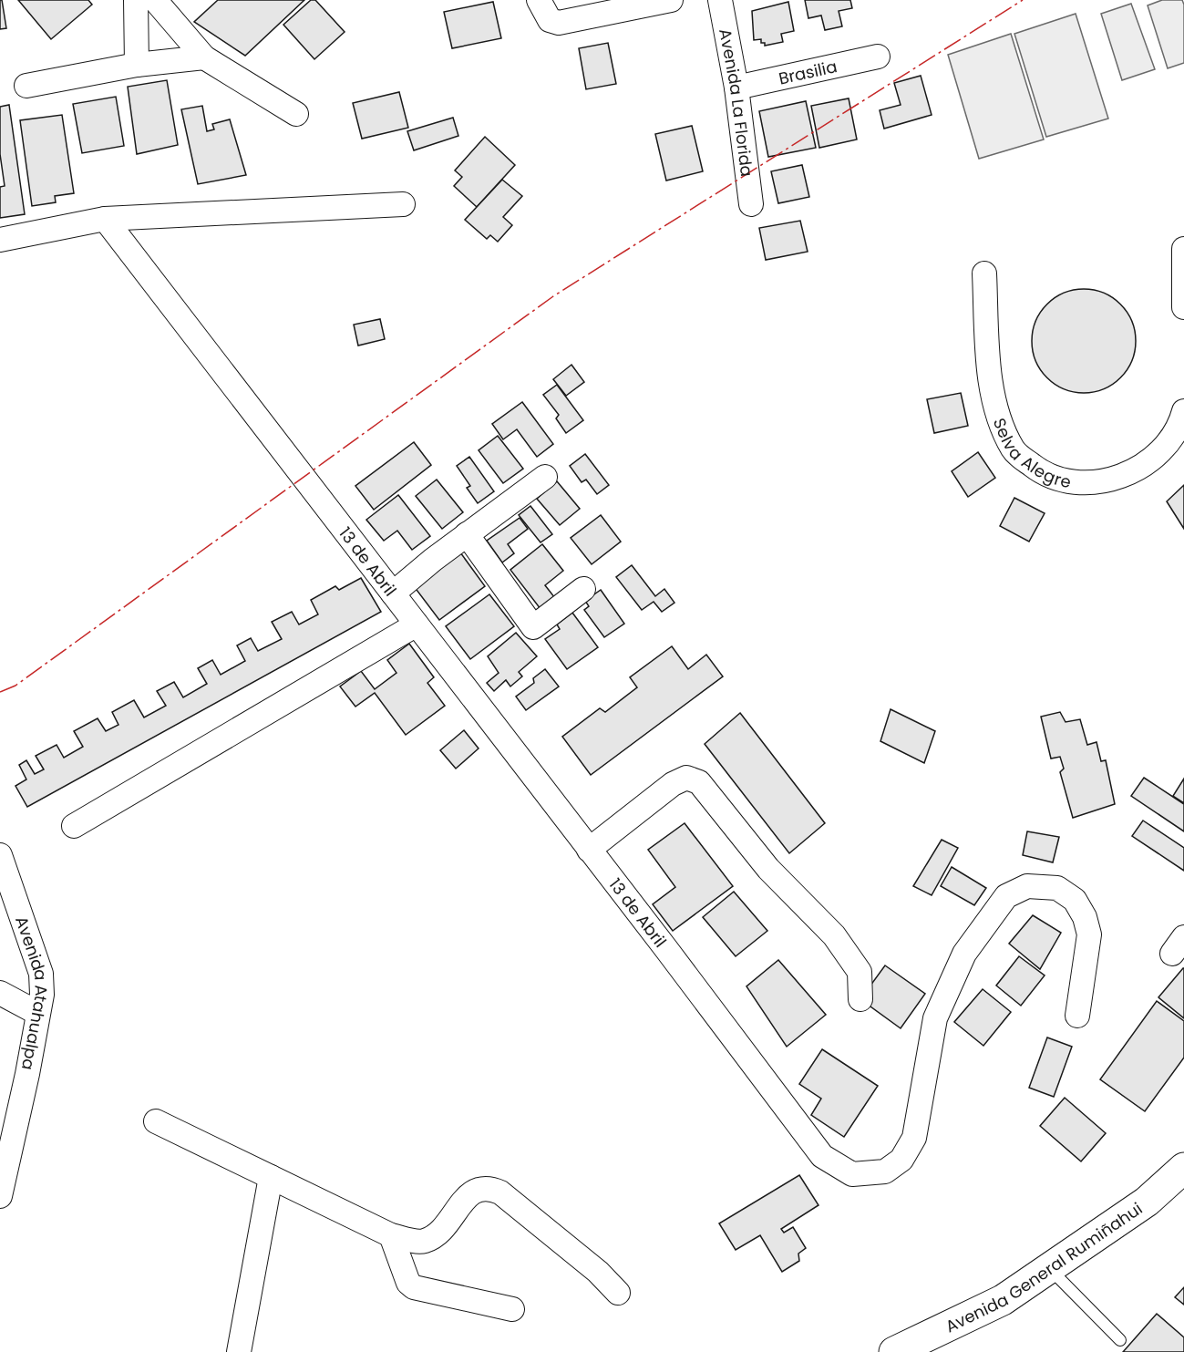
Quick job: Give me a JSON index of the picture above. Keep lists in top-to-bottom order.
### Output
{
  "streets": {
    "highway": ["Avenida General Rumiñahui"],
    "street": [
      "Brasilia",
      "Avenida La Florida",
      "Selva Alegre",
      "13 de Abril",
      "Avenida Atahualpa"
    ]
  },
  "crossings": [
    ["Brasilia", "Avenida La Florida"]
  ]
}
